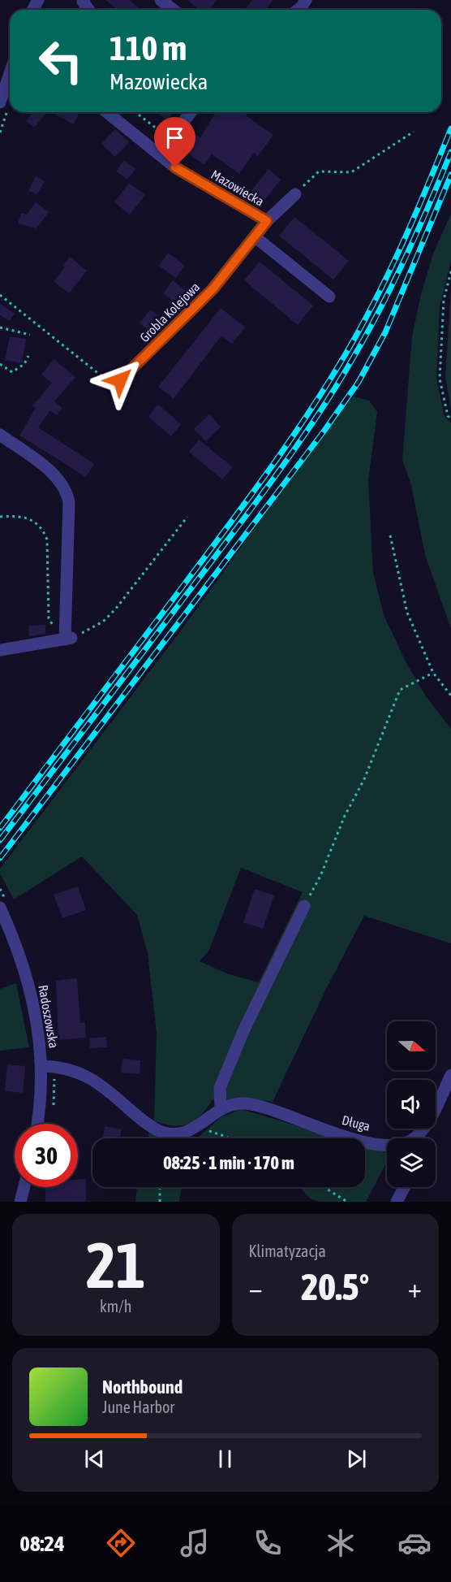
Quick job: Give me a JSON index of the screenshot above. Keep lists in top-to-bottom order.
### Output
{
  "streets": {
    "street": [
      "Mazowiecka",
      "Grobla Kolejowa",
      "Radoszowska",
      "Długa"
    ]
  },
  "crossings": [
    ["Mazowiecka", "Grobla Kolejowa"]
  ],
  "north": "right",
  "page": {
    "turn": ["110 m", "Mazowiecka"],
    "limit": "30",
    "trip": "08:25 · 1 min · 170 m",
    "tile": [
      ["21", "km/h"],
      "Klimatyzacja"
    ],
    "heat": ["−", "20.5°", "+"],
    "song": ["Northbound", "June Harbor"],
    "tabs": "08:24"
  }
}
